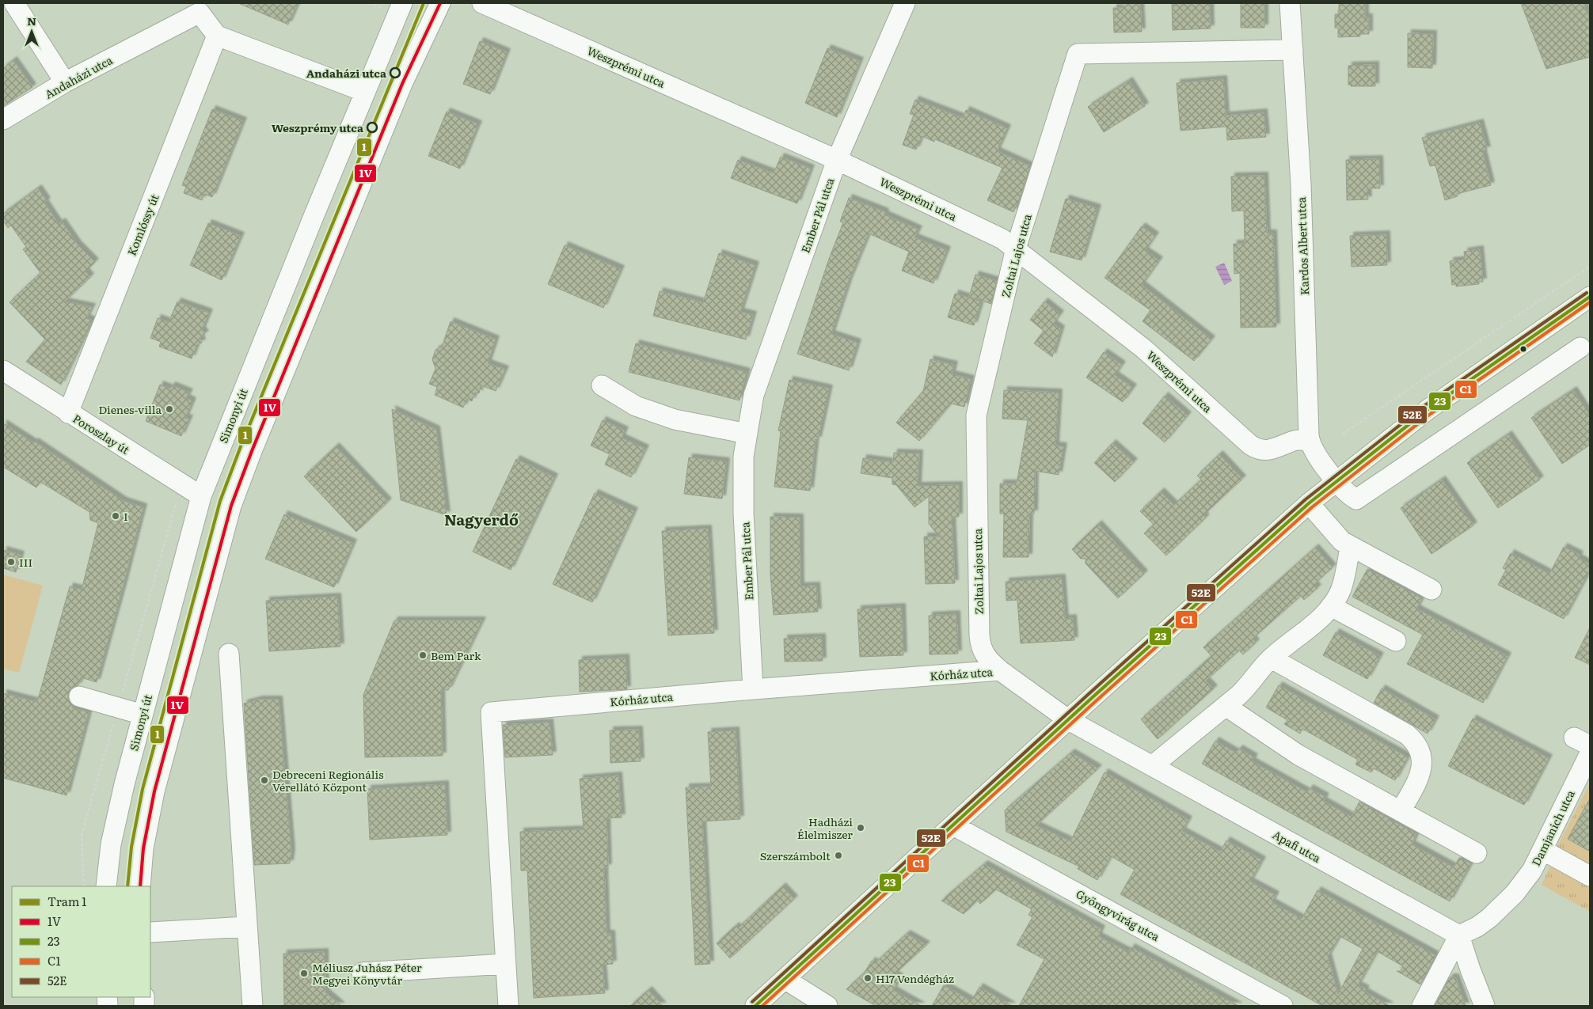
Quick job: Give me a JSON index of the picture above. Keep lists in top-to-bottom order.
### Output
{
  "streets": {
    "street": [
      "Weszprémi utca",
      "Andaházi utca",
      "Ember Pál utca",
      "Komlóssy út",
      "Kardos Albert utca",
      "Zoltai Lajos utca",
      "Simonyi út",
      "Poroszlay út",
      "Kórház utca",
      "Damjanich utca",
      "Apafi utca",
      "Gyöngyvirág utca"
    ]
  },
  "crossings": [
    ["Weszprémi utca", "Ember Pál utca"],
    ["Weszprémi utca", "Kardos Albert utca"],
    ["Weszprémi utca", "Zoltai Lajos utca"],
    ["Andaházi utca", "Komlóssy út"],
    ["Ember Pál utca", "Kórház utca"],
    ["Komlóssy út", "Poroszlay út"],
    ["Kardos Albert utca", "Zoltai Lajos utca"],
    ["Zoltai Lajos utca", "Kórház utca"],
    ["Simonyi út", "Poroszlay út"],
    ["Kórház utca", "Apafi utca"],
    ["Damjanich utca", "Apafi utca"]
  ],
  "districts": ["Nagyerdő"],
  "places": [
    "Andaházi utca",
    "Weszprémy utca",
    "Dienes-villa",
    "I",
    "III",
    "Bem Park",
    "Debreceni Regionális Vérellátó Központ",
    "Hadházi Élelmiszer",
    "Szerszámbolt",
    "Méliusz Juhász Péter Megyei Könyvtár",
    "H17 Vendégház"
  ],
  "lines": [
    "tram line 1",
    "transit line 1V",
    "transit line 52E",
    "transit line 23",
    "transit line C1"
  ],
  "legend": [
    "Tram 1",
    "1V",
    "23",
    "C1",
    "52E"
  ],
  "north": "top"
}
